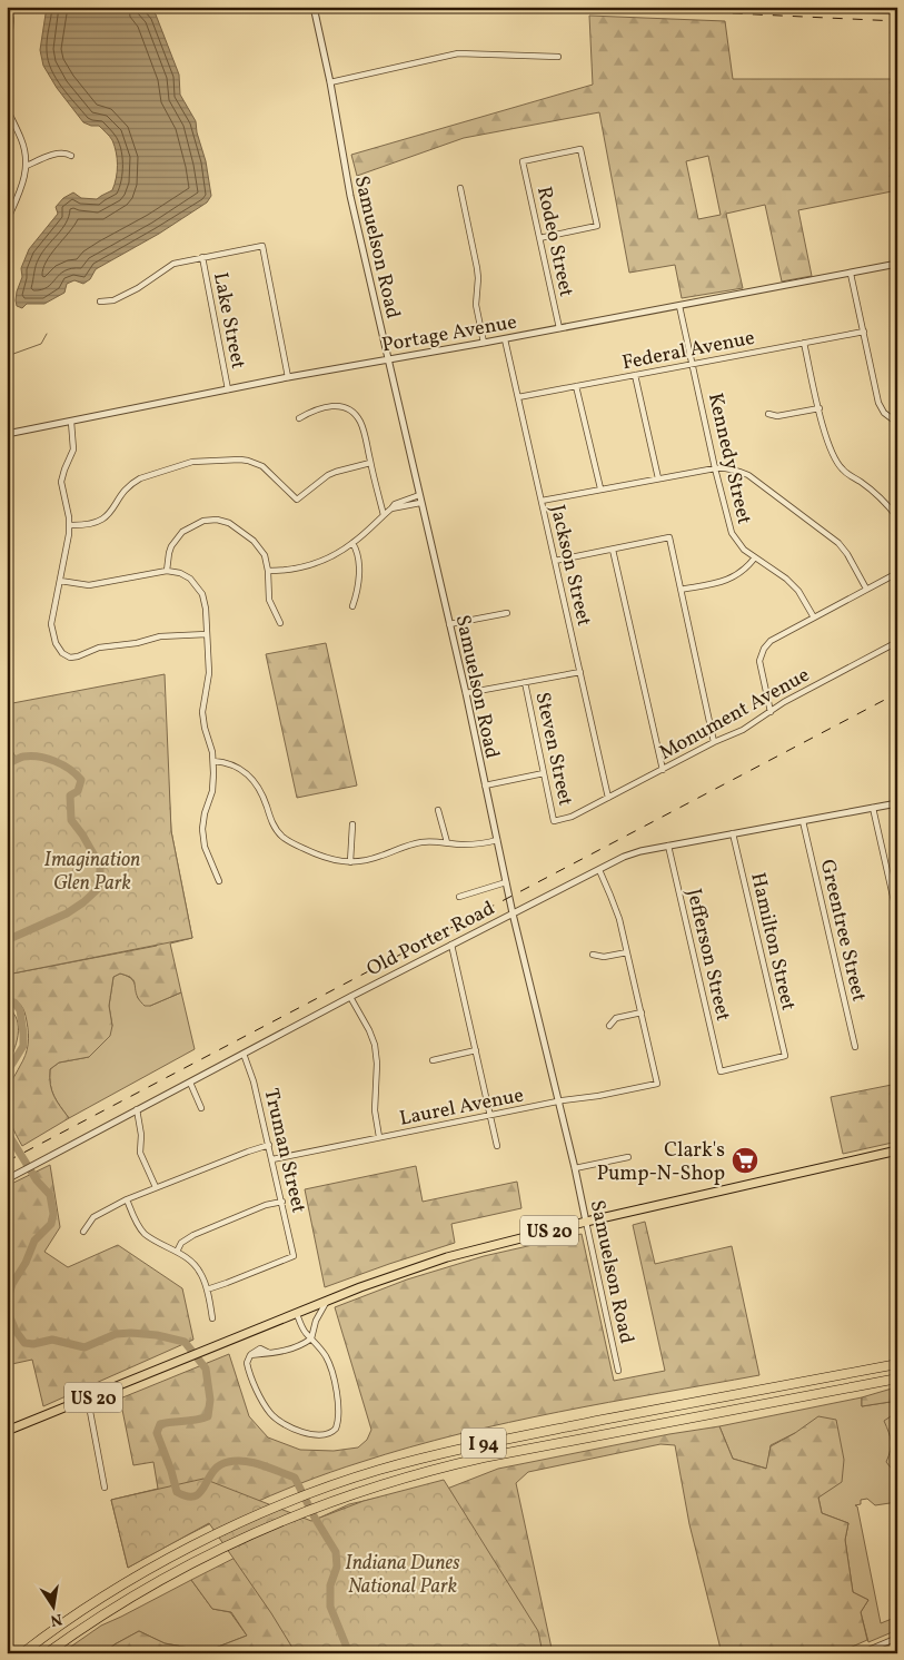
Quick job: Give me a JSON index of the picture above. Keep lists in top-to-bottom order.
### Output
{
  "streets": {
    "highway": ["I 94"],
    "main road": ["US 20"],
    "street": [
      "Rodeo Street",
      "Samuelson Road",
      "Lake Street",
      "Portage Avenue",
      "Federal Avenue",
      "Kennedy Street",
      "Jackson Street",
      "Monument Avenue",
      "Steven Street",
      "Greentree Street",
      "Old Porter Road",
      "Hamilton Street",
      "Jefferson Street",
      "Laurel Avenue",
      "Truman Street"
    ]
  },
  "crossings": [
    ["Rodeo Street", "Portage Avenue"],
    ["Samuelson Road", "Portage Avenue"],
    ["Samuelson Road", "Old Porter Road"],
    ["Samuelson Road", "Laurel Avenue"],
    ["Samuelson Road", "US 20"],
    ["Lake Street", "Portage Avenue"],
    ["Portage Avenue", "Kennedy Street"],
    ["Portage Avenue", "Jackson Street"],
    ["Federal Avenue", "Kennedy Street"],
    ["Federal Avenue", "Jackson Street"],
    ["Jackson Street", "Monument Avenue"],
    ["Monument Avenue", "Steven Street"],
    ["Greentree Street", "Old Porter Road"],
    ["Old Porter Road", "Hamilton Street"],
    ["Old Porter Road", "Jefferson Street"],
    ["Old Porter Road", "Truman Street"],
    ["Hamilton Street", "Jefferson Street"],
    ["Laurel Avenue", "Truman Street"]
  ],
  "parks": ["Imagination Glen Park", "Indiana Dunes National Park"],
  "places": {
    "supermarket": ["Clark's Pump-N-Shop"]
  },
  "north": "bottom"
}
